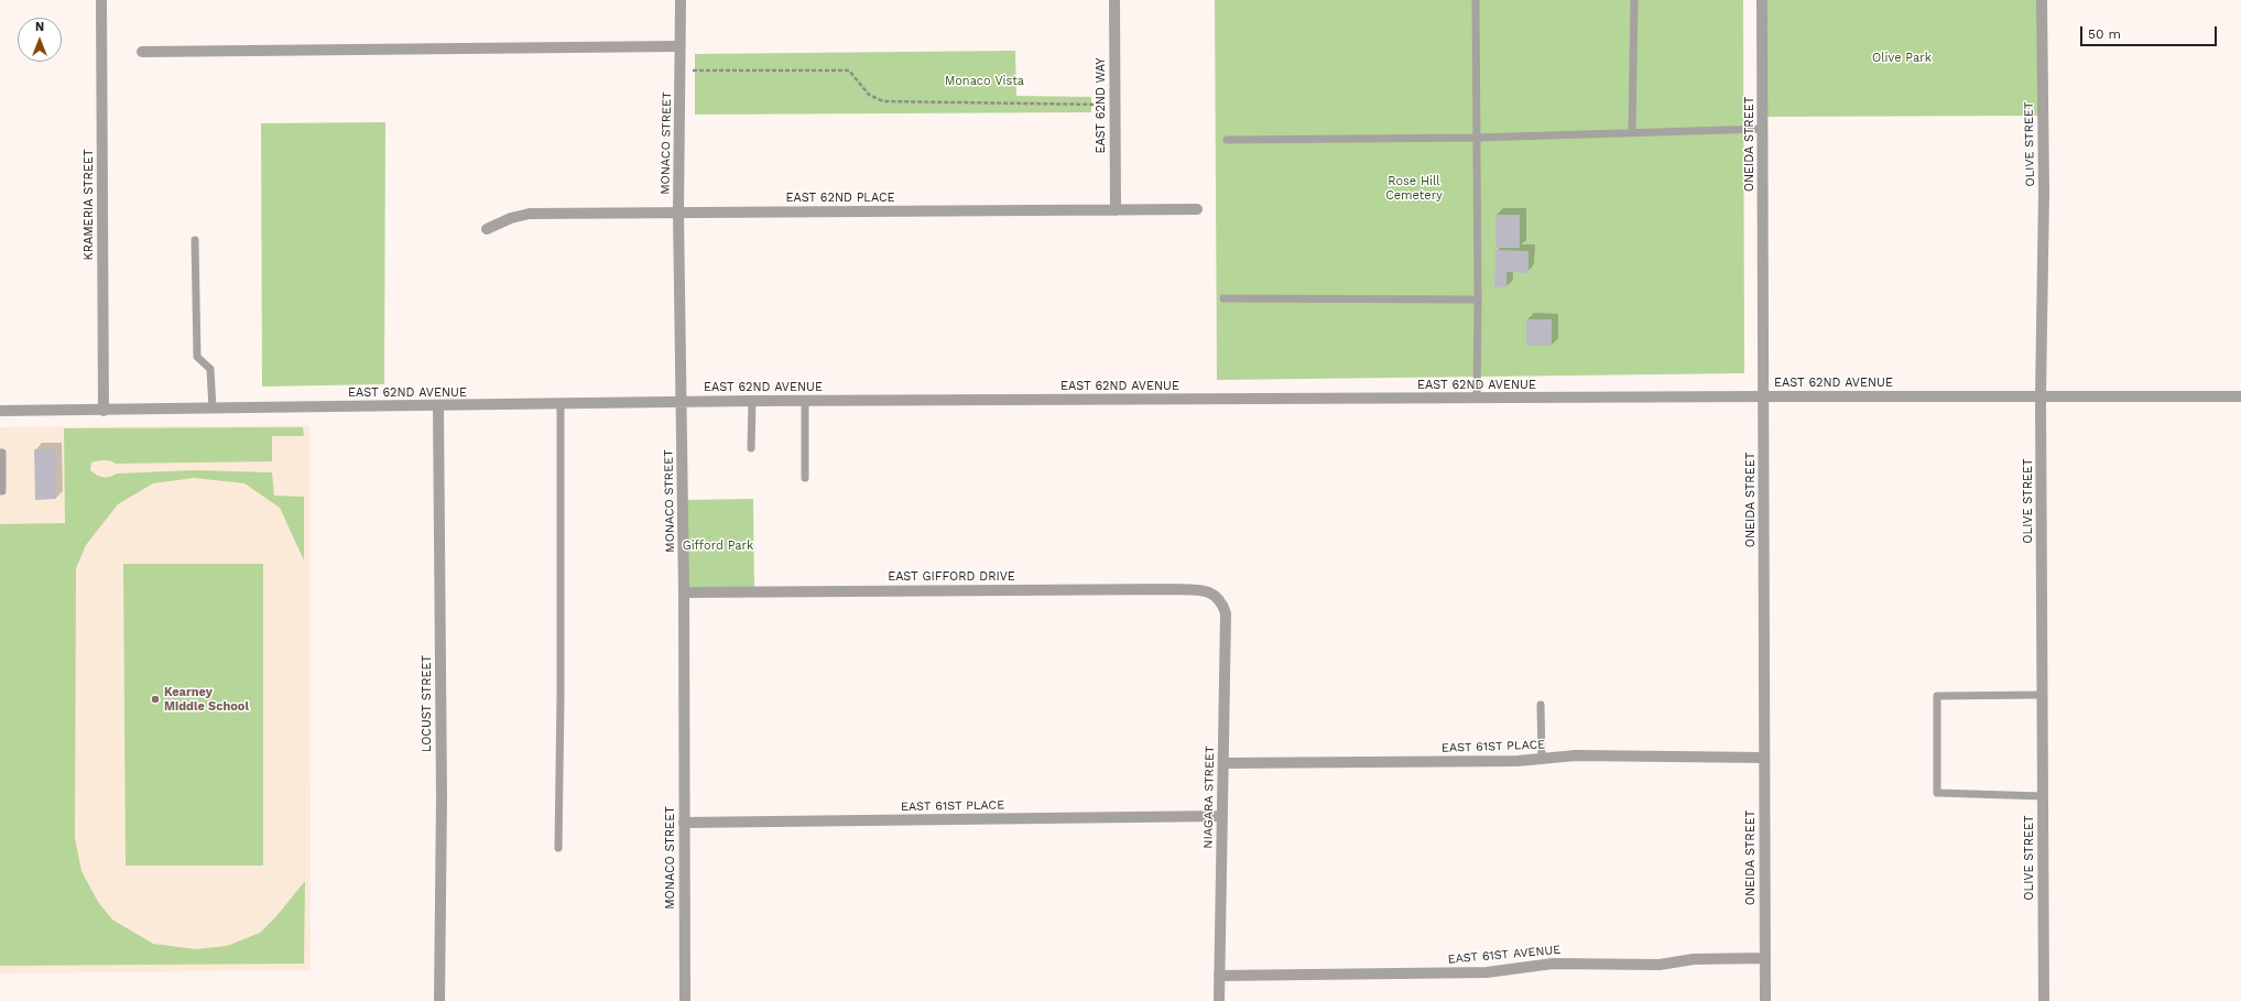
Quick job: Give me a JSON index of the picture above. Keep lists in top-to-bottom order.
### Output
{
  "streets": {
    "street": [
      "EAST 62ND WAY",
      "MONACO STREET",
      "ONEIDA STREET",
      "OLIVE STREET",
      "EAST 62ND PLACE",
      "KRAMERIA STREET",
      "EAST 62ND AVENUE",
      "EAST GIFFORD DRIVE",
      "LOCUST STREET",
      "EAST 61ST PLACE",
      "NIAGARA STREET",
      "EAST 61ST AVENUE"
    ]
  },
  "crossings": [
    ["EAST 62ND WAY", "EAST 62ND PLACE"],
    ["MONACO STREET", "EAST 62ND PLACE"],
    ["MONACO STREET", "EAST 62ND AVENUE"],
    ["MONACO STREET", "EAST GIFFORD DRIVE"],
    ["MONACO STREET", "EAST 61ST PLACE"],
    ["ONEIDA STREET", "EAST 62ND AVENUE"],
    ["ONEIDA STREET", "EAST 61ST PLACE"],
    ["ONEIDA STREET", "EAST 61ST AVENUE"],
    ["OLIVE STREET", "EAST 62ND AVENUE"],
    ["KRAMERIA STREET", "EAST 62ND AVENUE"],
    ["EAST 62ND AVENUE", "LOCUST STREET"],
    ["EAST GIFFORD DRIVE", "NIAGARA STREET"],
    ["EAST 61ST PLACE", "NIAGARA STREET"],
    ["NIAGARA STREET", "EAST 61ST AVENUE"]
  ],
  "parks": [
    "Olive Park",
    "Monaco Vista",
    "Rose Hill Cemetery",
    "Gifford Park"
  ],
  "places": ["Kearney Middle School"],
  "scale_bar": "50 m",
  "north": "top"
}
